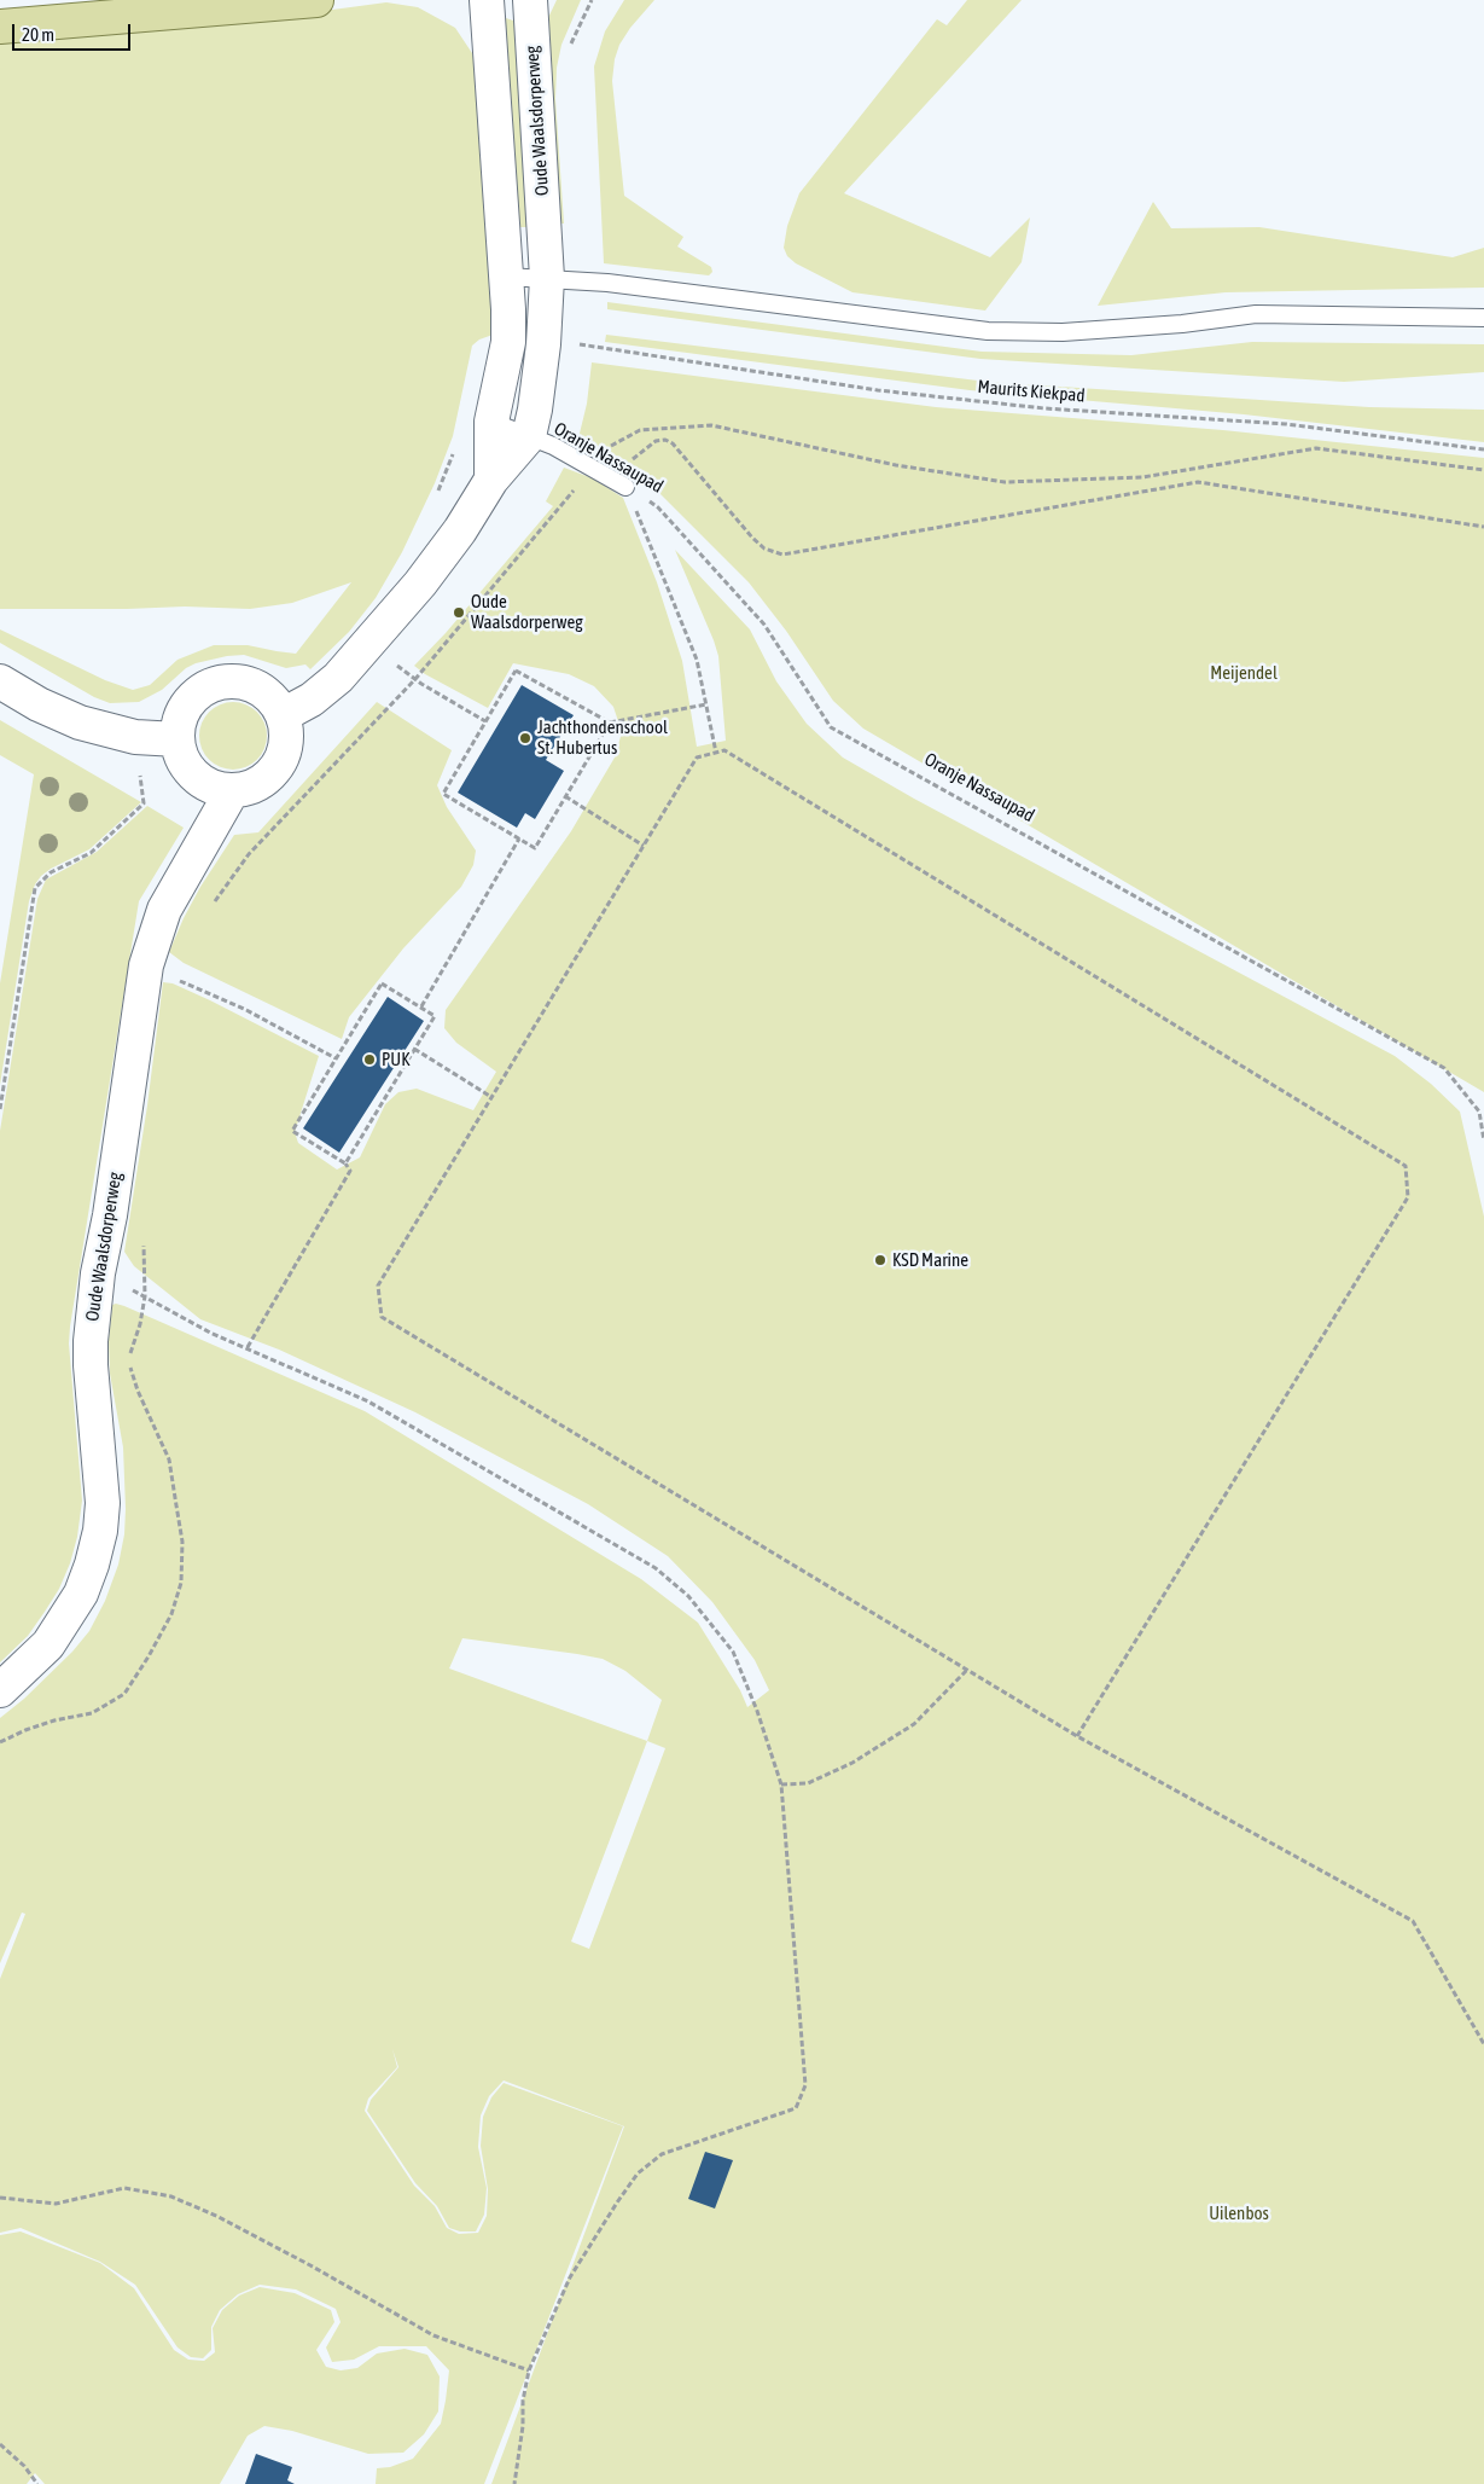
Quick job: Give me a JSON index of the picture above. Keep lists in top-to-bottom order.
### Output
{
  "streets": {
    "street": ["Oude Waalsdorperweg"],
    "lane": ["Oranje Nassaupad"],
    "path": ["Maurits Kiekpad"]
  },
  "crossings": [
    ["Oude Waalsdorperweg", "Oranje Nassaupad"]
  ],
  "parks": ["Meijendel", "Uilenbos"],
  "places": [
    "Oude Waalsdorperweg",
    "Jachthondenschool St. Hubertus",
    "PUK",
    "KSD Marine"
  ],
  "scale_bar": "20 m"
}
